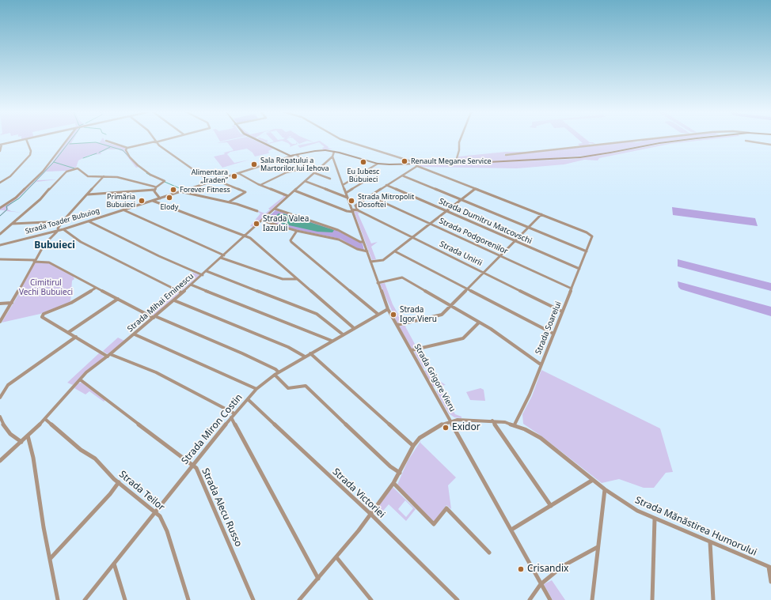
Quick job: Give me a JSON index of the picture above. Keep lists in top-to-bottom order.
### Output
{
  "streets": {
    "street": [
      "Strada Toader Bubuiog",
      "Strada Dumitru Matcovschi",
      "Strada Podgorenilor",
      "Strada Unirii",
      "Strada Mihai Eminescu",
      "Strada Soarelui",
      "Strada Grigore Vieru",
      "Strada Miron Costin",
      "Strada Teilor",
      "Strada Victoriei",
      "Strada Alecu Russo",
      "Strada Mănăstirea Humorului"
    ]
  },
  "crossings": [
    ["Strada Dumitru Matcovschi", "Strada Soarelui"],
    ["Strada Podgorenilor", "Strada Soarelui"],
    ["Strada Unirii", "Strada Mihai Eminescu"],
    ["Strada Unirii", "Strada Soarelui"],
    ["Strada Unirii", "Strada Grigore Vieru"],
    ["Strada Mihai Eminescu", "Strada Grigore Vieru"],
    ["Strada Mihai Eminescu", "Strada Teilor"],
    ["Strada Mihai Eminescu", "Strada Alecu Russo"],
    ["Strada Soarelui", "Strada Mănăstirea Humorului"],
    ["Strada Grigore Vieru", "Strada Miron Costin"],
    ["Strada Grigore Vieru", "Strada Mănăstirea Humorului"],
    ["Strada Miron Costin", "Strada Teilor"],
    ["Strada Miron Costin", "Strada Victoriei"],
    ["Strada Miron Costin", "Strada Alecu Russo"]
  ],
  "districts": ["Bubuieci"],
  "parks": ["Cimitirul Vechi Bubuieci"],
  "places": [
    "Renault Megane Service",
    "Eu Iubesc Bubuieci",
    "Sala Regatului a Martorilor lui Iehova",
    "Alimentara „Iraden”",
    "Forever Fitness",
    "Elody",
    "Primăria Bubuieci",
    "Strada Mitropolit Dosoftei",
    "Strada Valea Iazului",
    "Strada Igor Vieru",
    "Exidor",
    "Crisandix"
  ]
}
